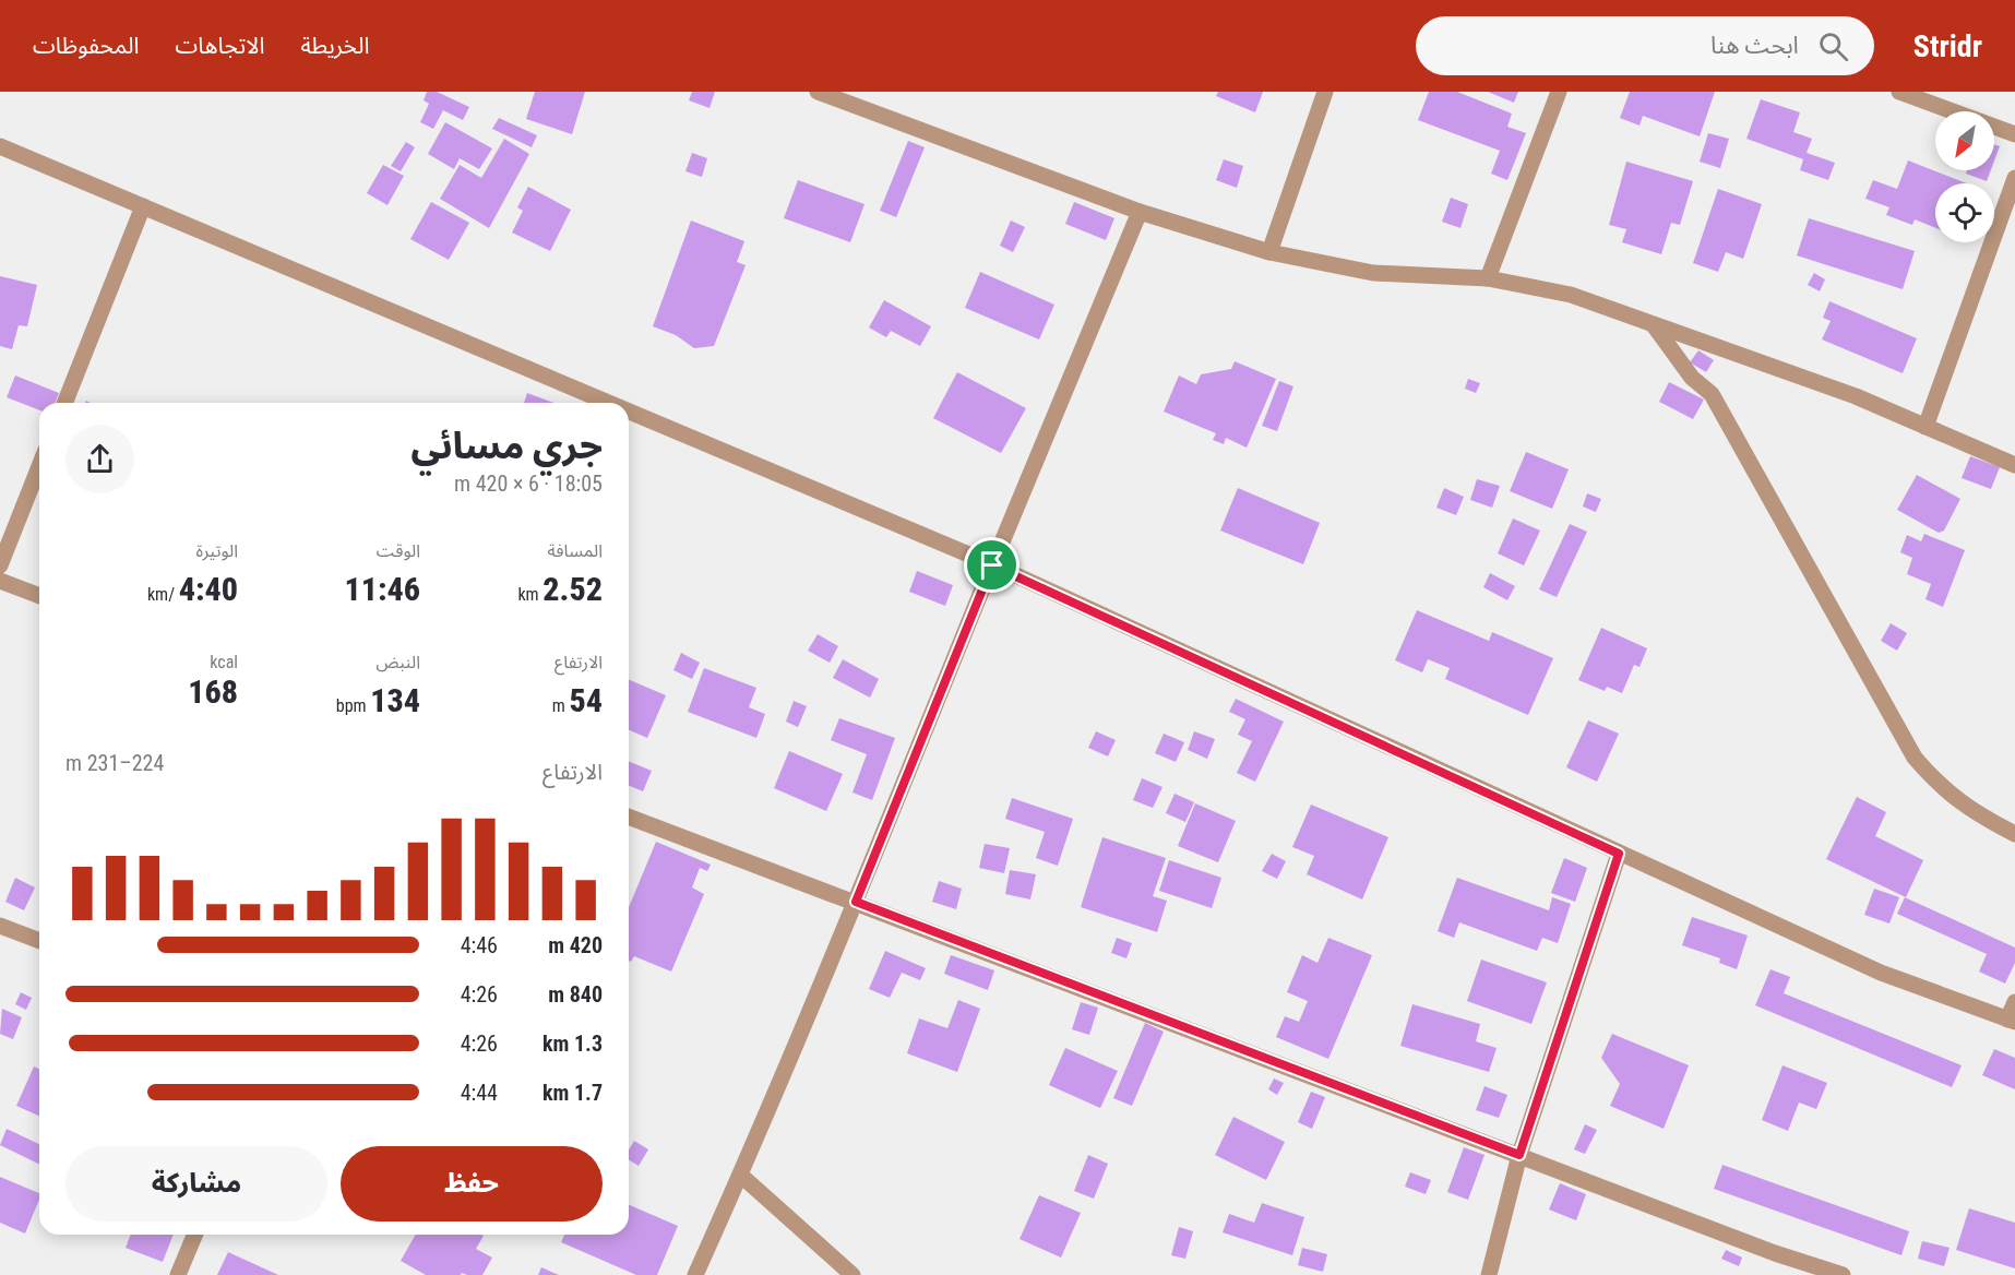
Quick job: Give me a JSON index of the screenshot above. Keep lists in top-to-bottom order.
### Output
{
  "north": "bottom left",
  "page": {
    "header": "Stridr",
    "search": "ابحث هنا",
    "nav": ["الخريطة", "الاتجاهات", "المحفوظات"],
    "heading": ["جري مسائي", "18:05 · 6 × 420 m"],
    "stats": [
      ["المسافة", "2.52 km"],
      ["الوقت", "11:46"],
      ["الوتيرة", "4:40 /km"],
      ["الارتفاع", "54 m"],
      ["النبض", "134 bpm"],
      ["kcal", "168"]
    ],
    "chart": ["الارتفاع", "224–231 m"],
    "list": [
      {
        "name": "420 m",
        "note": "4:46"
      },
      {
        "name": "840 m",
        "note": "4:26"
      },
      {
        "name": "1.3 km",
        "note": "4:26"
      },
      {
        "name": "1.7 km",
        "note": "4:44"
      }
    ],
    "buttons": ["حفظ", "مشاركة"]
  }
}
